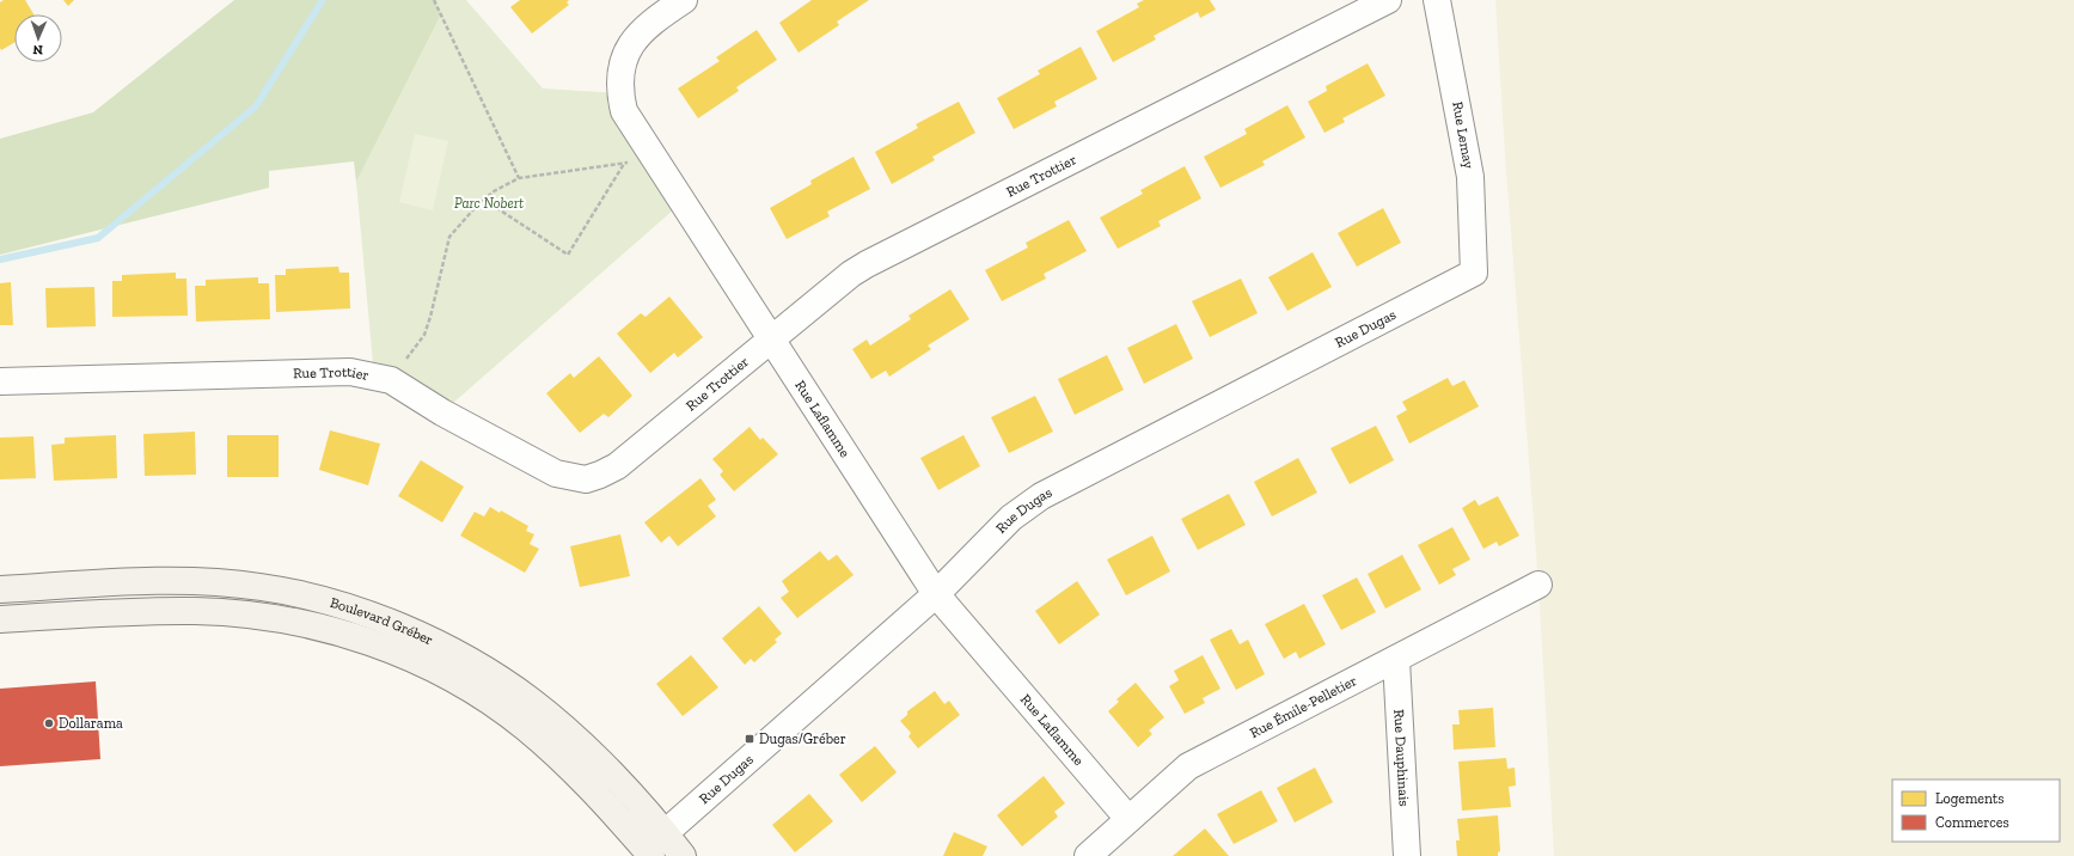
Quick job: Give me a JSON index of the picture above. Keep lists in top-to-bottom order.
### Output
{
  "streets": {
    "street": [
      "Rue Lemay",
      "Rue Trottier",
      "Rue Dugas",
      "Rue Laflamme",
      "Boulevard Gréber",
      "Rue Émile-Pelletier",
      "Rue Dauphinais"
    ]
  },
  "crossings": [
    ["Rue Lemay", "Rue Dugas"],
    ["Rue Trottier", "Rue Laflamme"],
    ["Rue Dugas", "Rue Laflamme"],
    ["Rue Dugas", "Boulevard Gréber"],
    ["Rue Laflamme", "Rue Émile-Pelletier"],
    ["Rue Émile-Pelletier", "Rue Dauphinais"]
  ],
  "parks": ["Parc Nobert"],
  "places": {
    "other": ["Dollarama"],
    "transit": ["Dugas/Gréber"]
  },
  "legend": ["Logements", "Commerces"],
  "north": "bottom"
}
